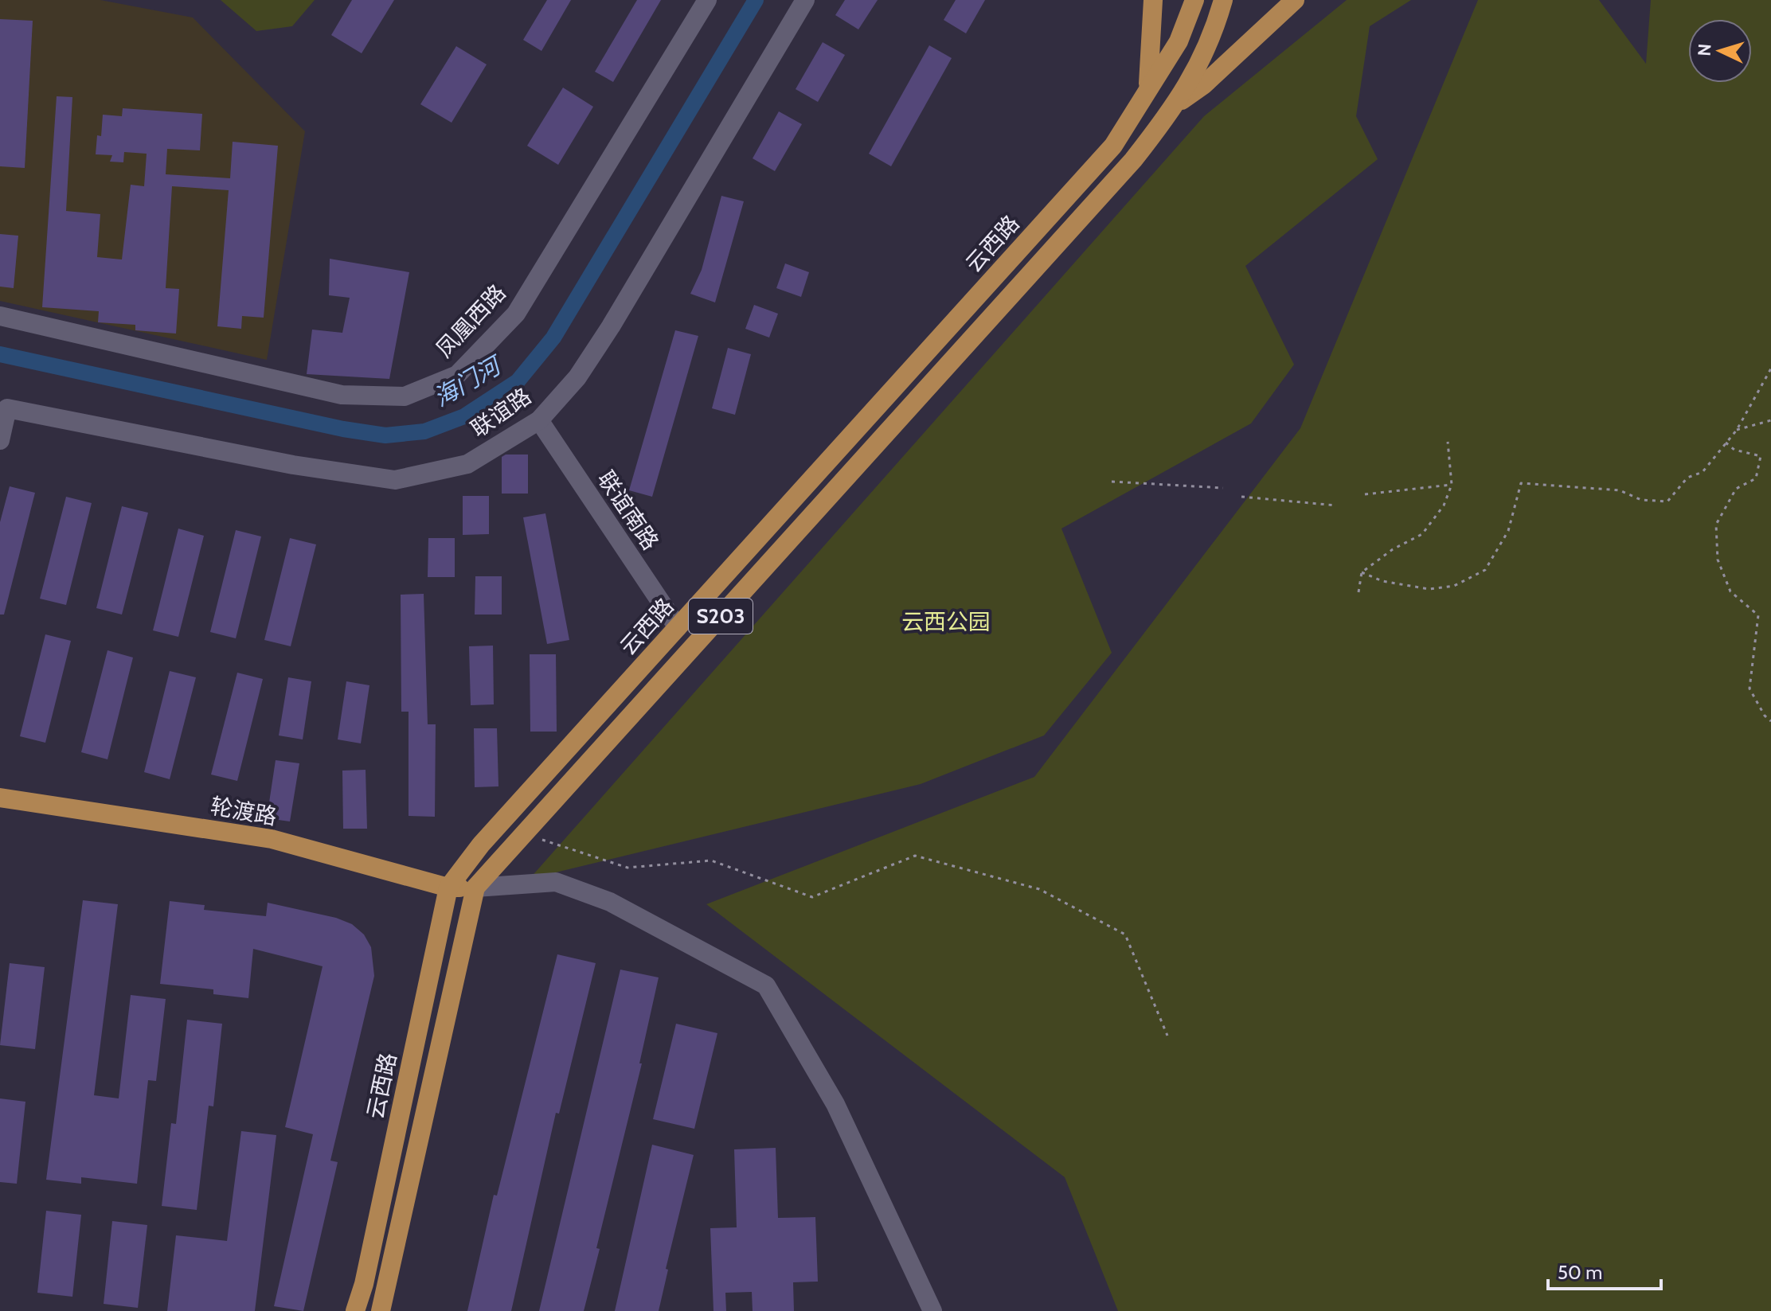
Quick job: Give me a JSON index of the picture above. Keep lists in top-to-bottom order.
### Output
{
  "streets": {
    "main road": ["云西路", "S203", "轮渡路"],
    "street": ["凤凰西路", "联谊路", "联谊南路"]
  },
  "crossings": [
    ["云西路", "联谊南路"],
    ["云西路", "轮渡路"],
    ["联谊路", "联谊南路"],
    ["S203", "轮渡路"]
  ],
  "water": ["海门河"],
  "parks": ["云西公园"],
  "scale_bar": "50 m",
  "north": "left"
}
